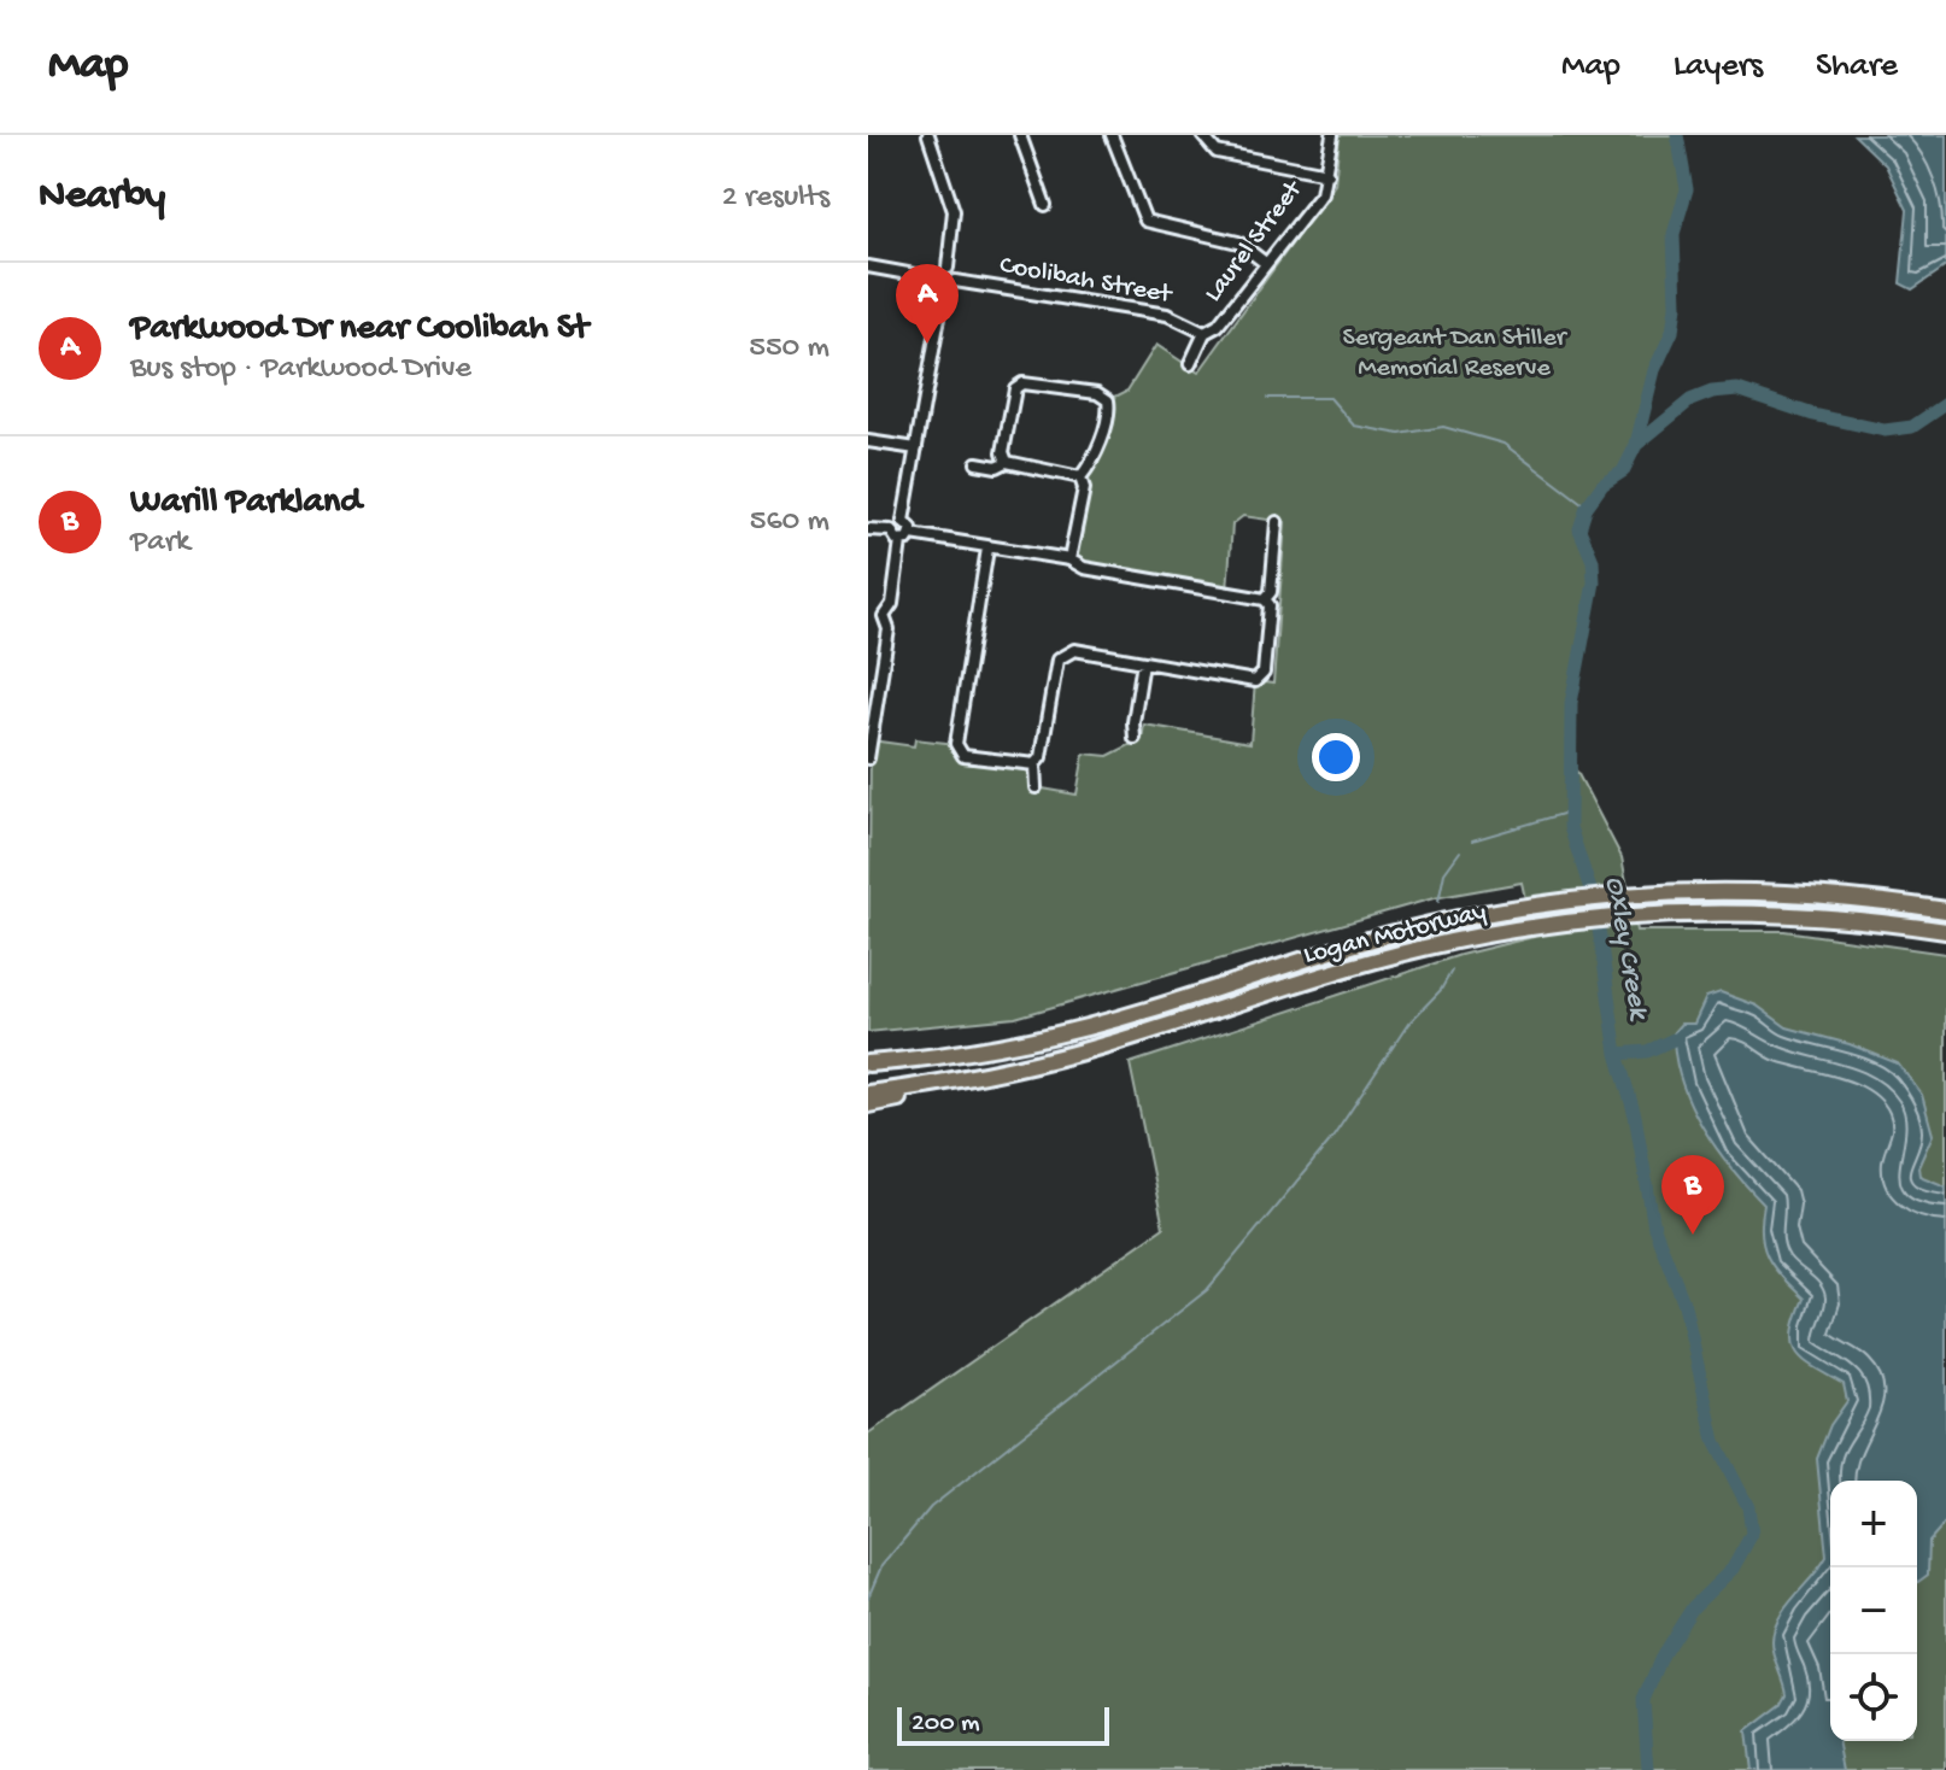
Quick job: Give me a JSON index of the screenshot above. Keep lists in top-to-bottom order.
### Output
{
  "streets": {
    "highway": ["Logan Motorway"],
    "street": ["Laurel Street", "Coolibah Street"]
  },
  "crossings": [
    ["Laurel Street", "Coolibah Street"]
  ],
  "water": ["Oxley Creek"],
  "parks": ["Sergeant Dan Stiller Memorial Reserve"],
  "scale_bar": "200 m",
  "page": {
    "header": "Map",
    "nav": ["Map", "Layers", "Share"],
    "heading": ["Nearby", "2 results"],
    "list": [
      {
        "mark": "A",
        "name": "Parkwood Dr near Coolibah St",
        "note": "Bus stop · Parkwood Drive",
        "value": "550 m"
      },
      {
        "mark": "B",
        "name": "Warill Parkland",
        "note": "Park",
        "value": "560 m"
      }
    ],
    "pins": ["A", "B"],
    "map_buttons": ["+", "−"],
    "scale": "200 m"
  }
}
